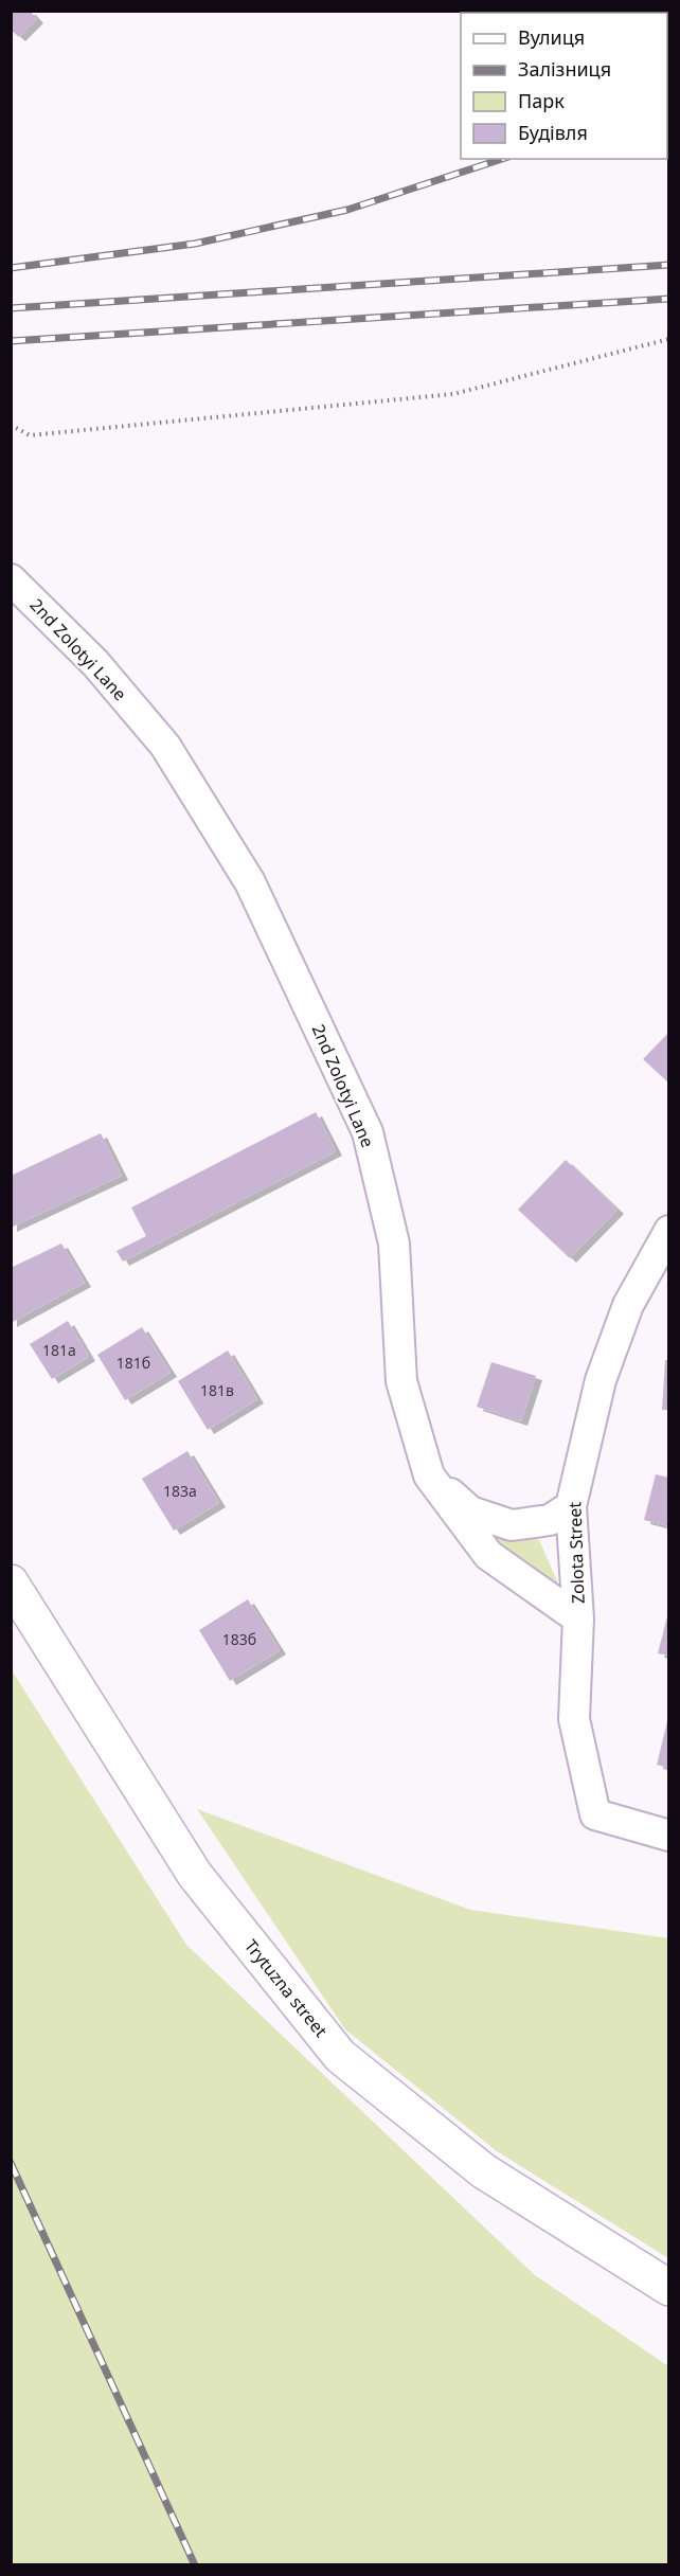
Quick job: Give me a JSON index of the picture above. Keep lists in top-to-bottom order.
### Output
{
  "streets": {
    "street": ["2nd Zolotyi Lane", "Zolota Street", "Trytuzna street"]
  },
  "crossings": [
    ["2nd Zolotyi Lane", "Zolota Street"]
  ],
  "house_numbers": [
    "181а",
    "181б",
    "181в",
    "183а",
    "183б"
  ],
  "legend": [
    "Вулиця",
    "Залізниця",
    "Парк",
    "Будівля"
  ]
}
